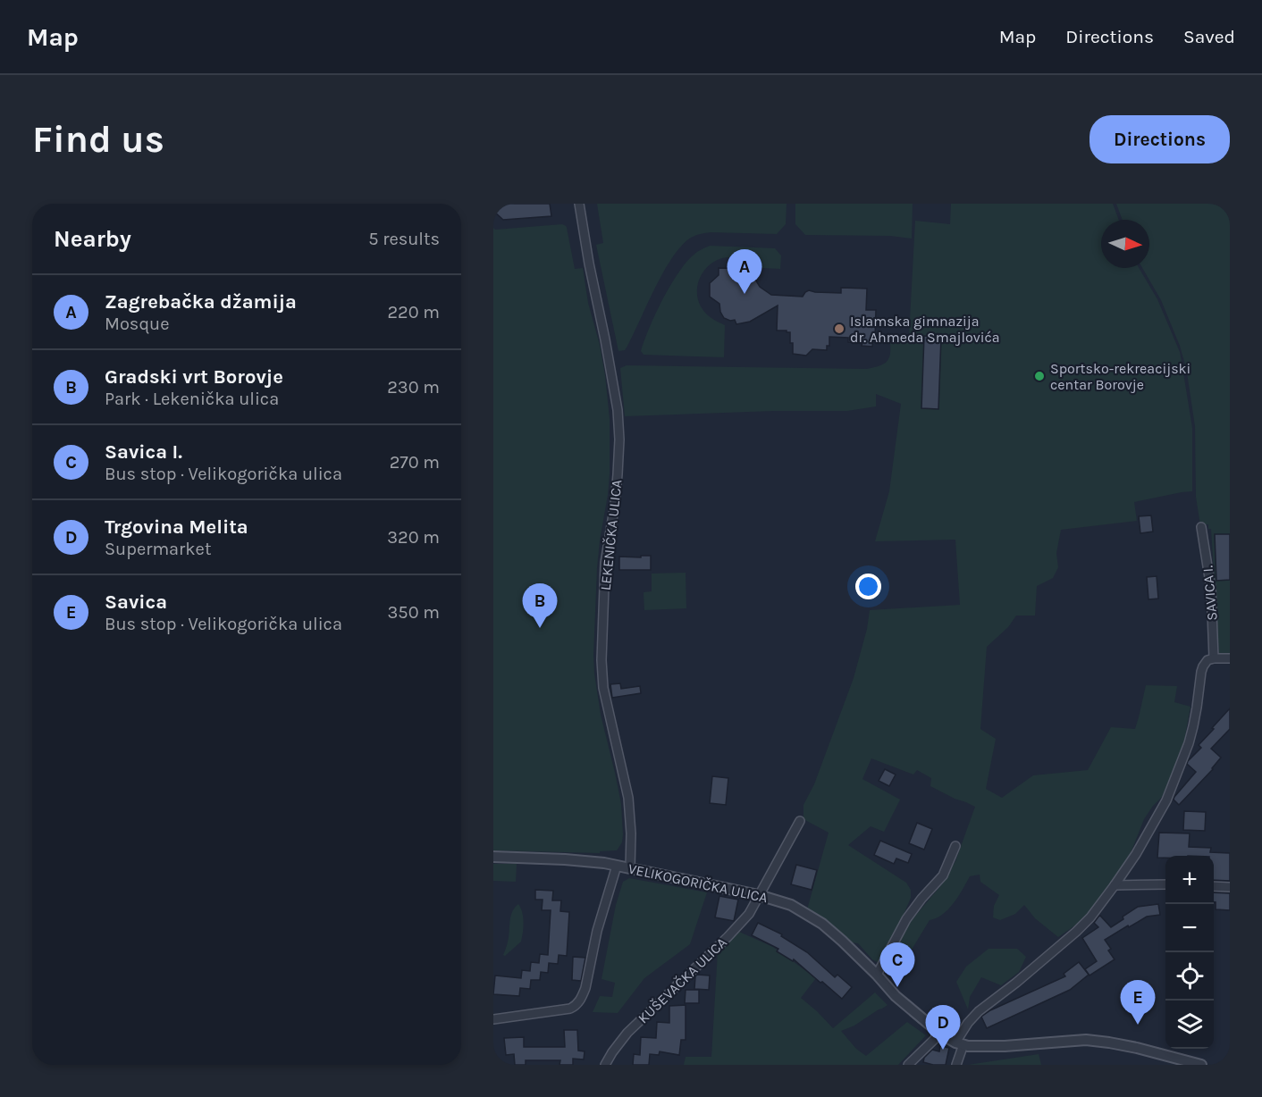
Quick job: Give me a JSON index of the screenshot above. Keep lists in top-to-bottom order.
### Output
{
  "streets": {
    "street": [
      "LEKENIČKA ULICA",
      "SAVICA I.",
      "VELIKOGORIČKA ULICA",
      "KUŠEVAČKA ULICA"
    ]
  },
  "crossings": [
    ["LEKENIČKA ULICA", "VELIKOGORIČKA ULICA"],
    ["VELIKOGORIČKA ULICA", "KUŠEVAČKA ULICA"]
  ],
  "places": ["Islamska gimnazija dr. Ahmeda Smajlovića", "Sportsko-rekreacijski centar Borovje"],
  "north": "right",
  "page": {
    "header": "Map",
    "nav": ["Map", "Directions", "Saved"],
    "buttons": "Directions",
    "title": "Find us",
    "heading": ["Nearby", "5 results"],
    "pins": [
      "A",
      "B",
      "C",
      "E",
      "D"
    ],
    "list": [
      {
        "mark": "A",
        "name": "Zagrebačka džamija",
        "note": "Mosque",
        "value": "220 m"
      },
      {
        "mark": "B",
        "name": "Gradski vrt Borovje",
        "note": "Park · Lekenička ulica",
        "value": "230 m"
      },
      {
        "mark": "C",
        "name": "Savica I.",
        "note": "Bus stop · Velikogorička ulica",
        "value": "270 m"
      },
      {
        "mark": "D",
        "name": "Trgovina Melita",
        "note": "Supermarket",
        "value": "320 m"
      },
      {
        "mark": "E",
        "name": "Savica",
        "note": "Bus stop · Velikogorička ulica",
        "value": "350 m"
      }
    ],
    "map_buttons": ["+", "−"]
  }
}
